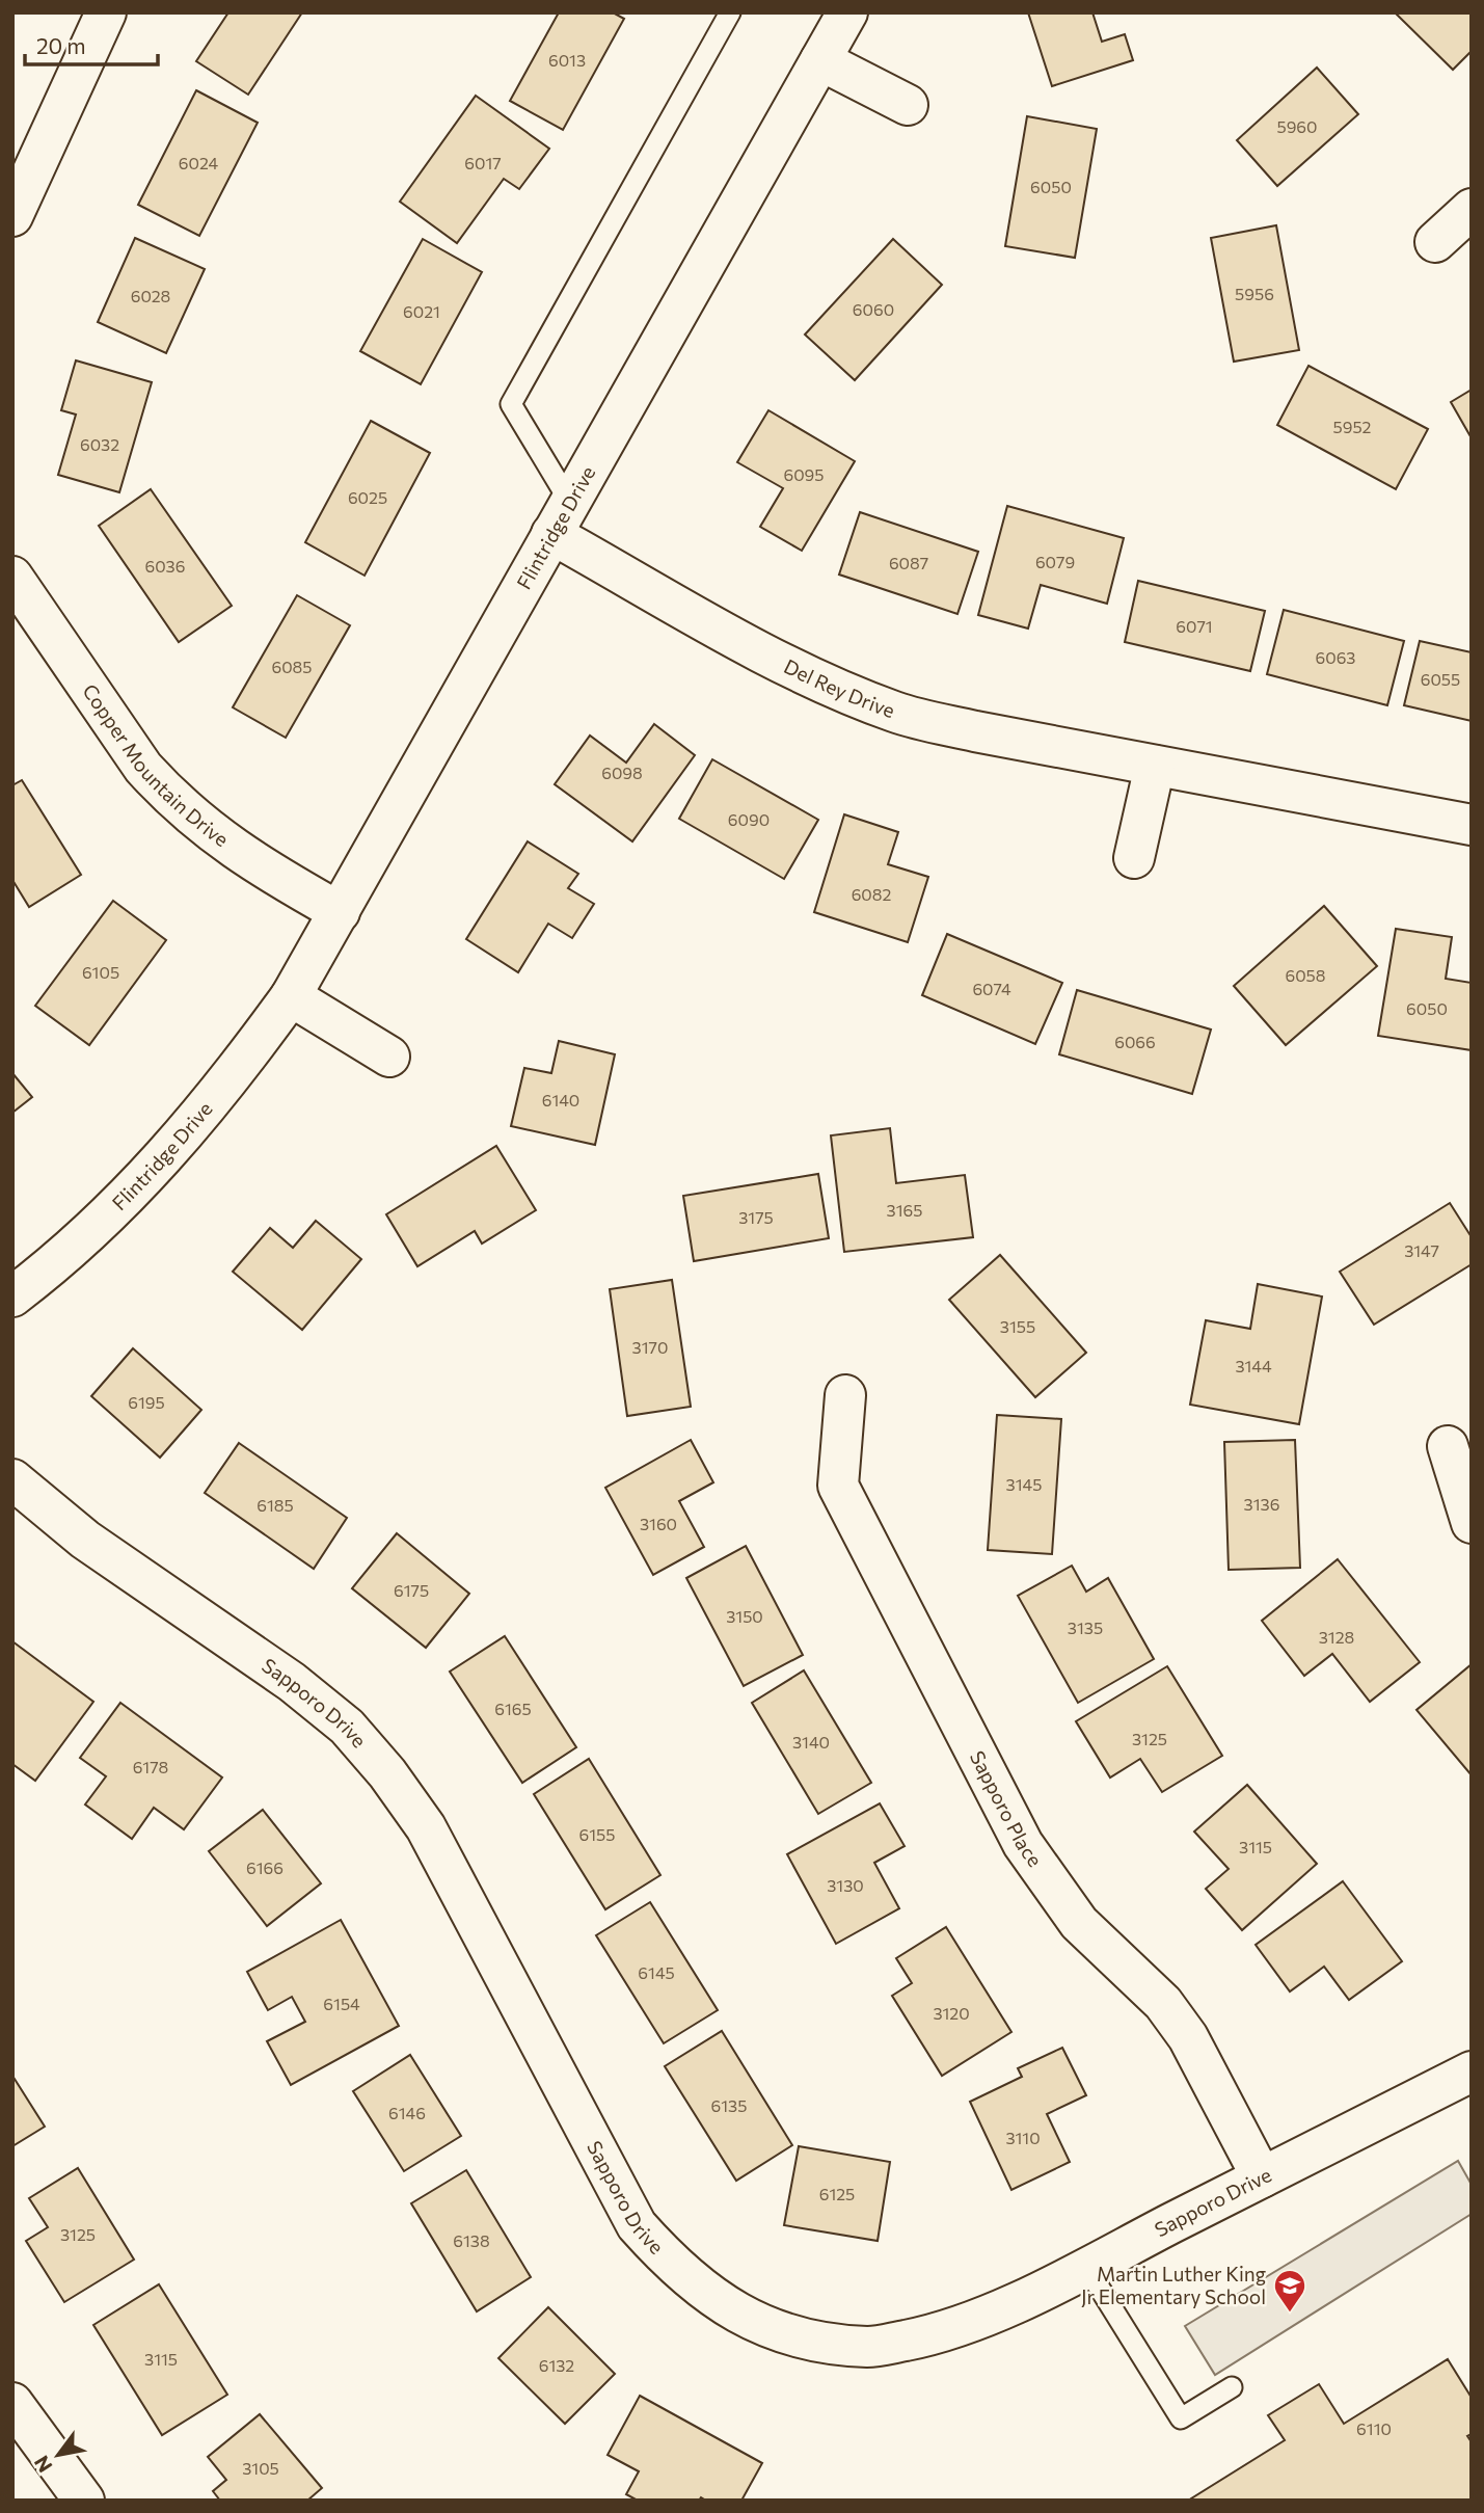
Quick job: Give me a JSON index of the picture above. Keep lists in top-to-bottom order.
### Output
{
  "streets": {
    "street": [
      "Flintridge Drive",
      "Del Rey Drive",
      "Copper Mountain Drive",
      "Sapporo Drive",
      "Sapporo Place"
    ]
  },
  "crossings": [
    ["Flintridge Drive", "Del Rey Drive"],
    ["Flintridge Drive", "Copper Mountain Drive"],
    ["Sapporo Drive", "Sapporo Place"]
  ],
  "places": {
    "school or university": ["Martin Luther King Jr Elementary School"]
  },
  "house_numbers": [
    "6013",
    "5960",
    "6024",
    "6017",
    "6050",
    "5956",
    "6028",
    "6060",
    "6021",
    "5952",
    "6032",
    "6095",
    "6025",
    "6079",
    "6087",
    "6036",
    "6071",
    "6063",
    "6085",
    "6055",
    "6098",
    "6090",
    "6082",
    "6105",
    "6058",
    "6074",
    "6050",
    "6066",
    "6140",
    "3165",
    "3175",
    "3147",
    "3155",
    "3170",
    "3144",
    "6195",
    "3145",
    "3136",
    "6185",
    "3160",
    "6175",
    "3150",
    "3135",
    "3128",
    "6165",
    "3125",
    "3140",
    "6178",
    "6155",
    "3115",
    "6166",
    "3130",
    "6145",
    "6154",
    "3120",
    "6135",
    "6146",
    "3110",
    "6125",
    "3125",
    "6138",
    "3115",
    "6132",
    "6110",
    "3105"
  ],
  "scale_bar": "20 m",
  "north": "bottom left"
}
